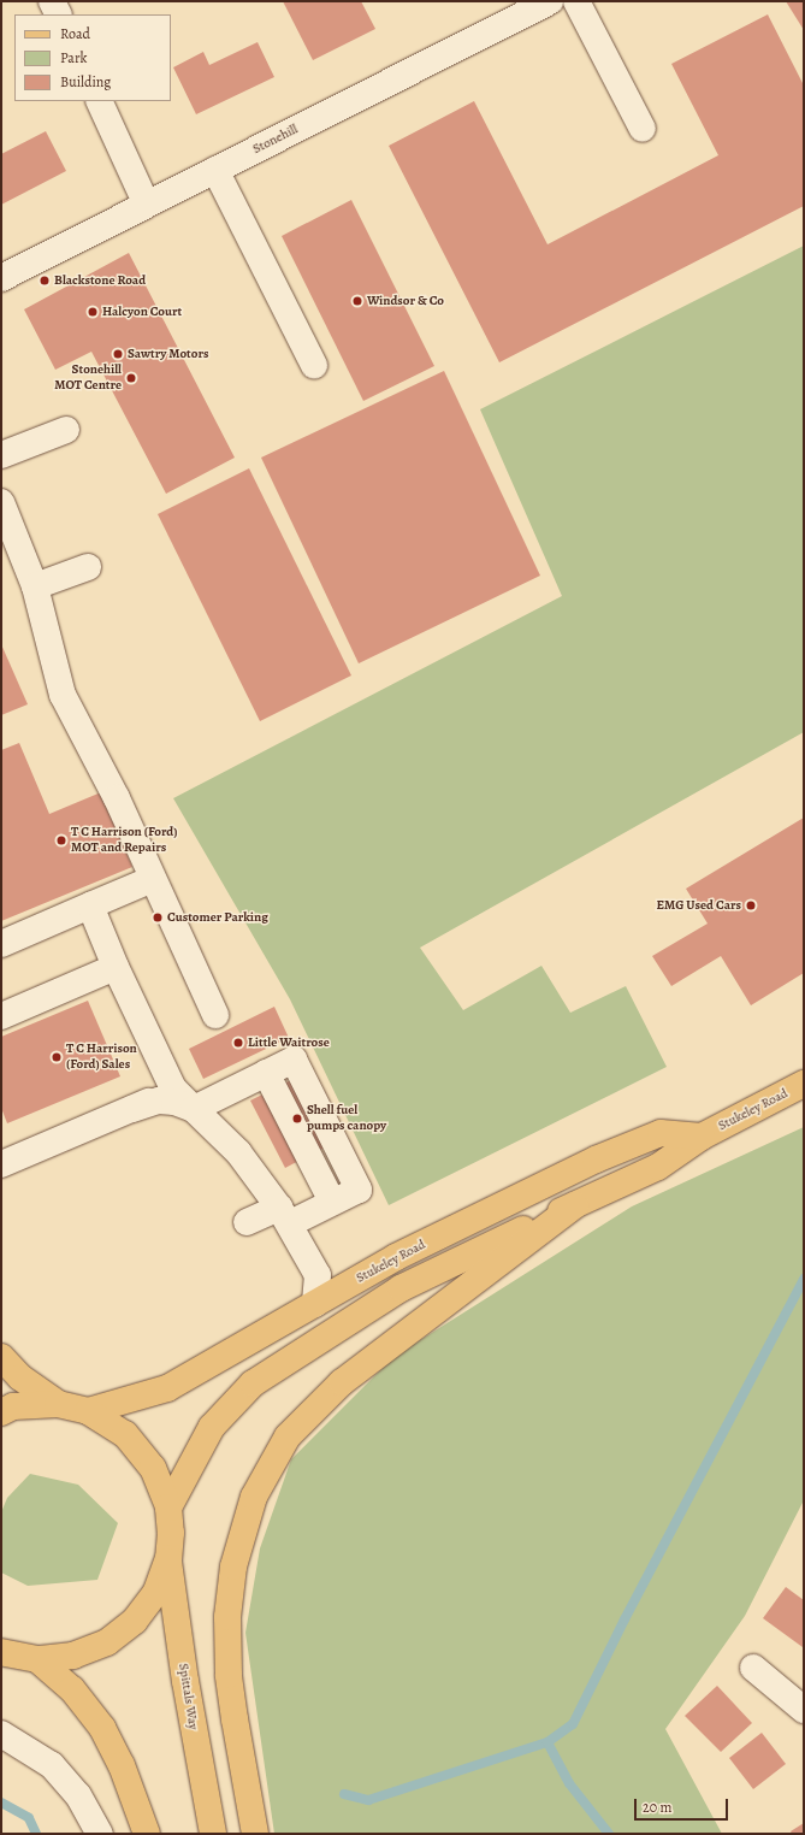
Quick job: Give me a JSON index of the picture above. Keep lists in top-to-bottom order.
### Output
{
  "streets": {
    "main road": ["Stukeley Road", "Spittals Way"],
    "street": ["Stonehill"]
  },
  "places": [
    "Blackstone Road",
    "Windsor & Co",
    "Halcyon Court",
    "Sawtry Motors",
    "Stonehill MOT Centre",
    "T C Harrison (Ford) MOT and Repairs",
    "EMG Used Cars",
    "Customer Parking",
    "Little Waitrose",
    "T C Harrison (Ford) Sales",
    "Shell fuel pumps canopy"
  ],
  "legend": ["Road", "Park", "Building"],
  "scale_bar": "20 m"
}
